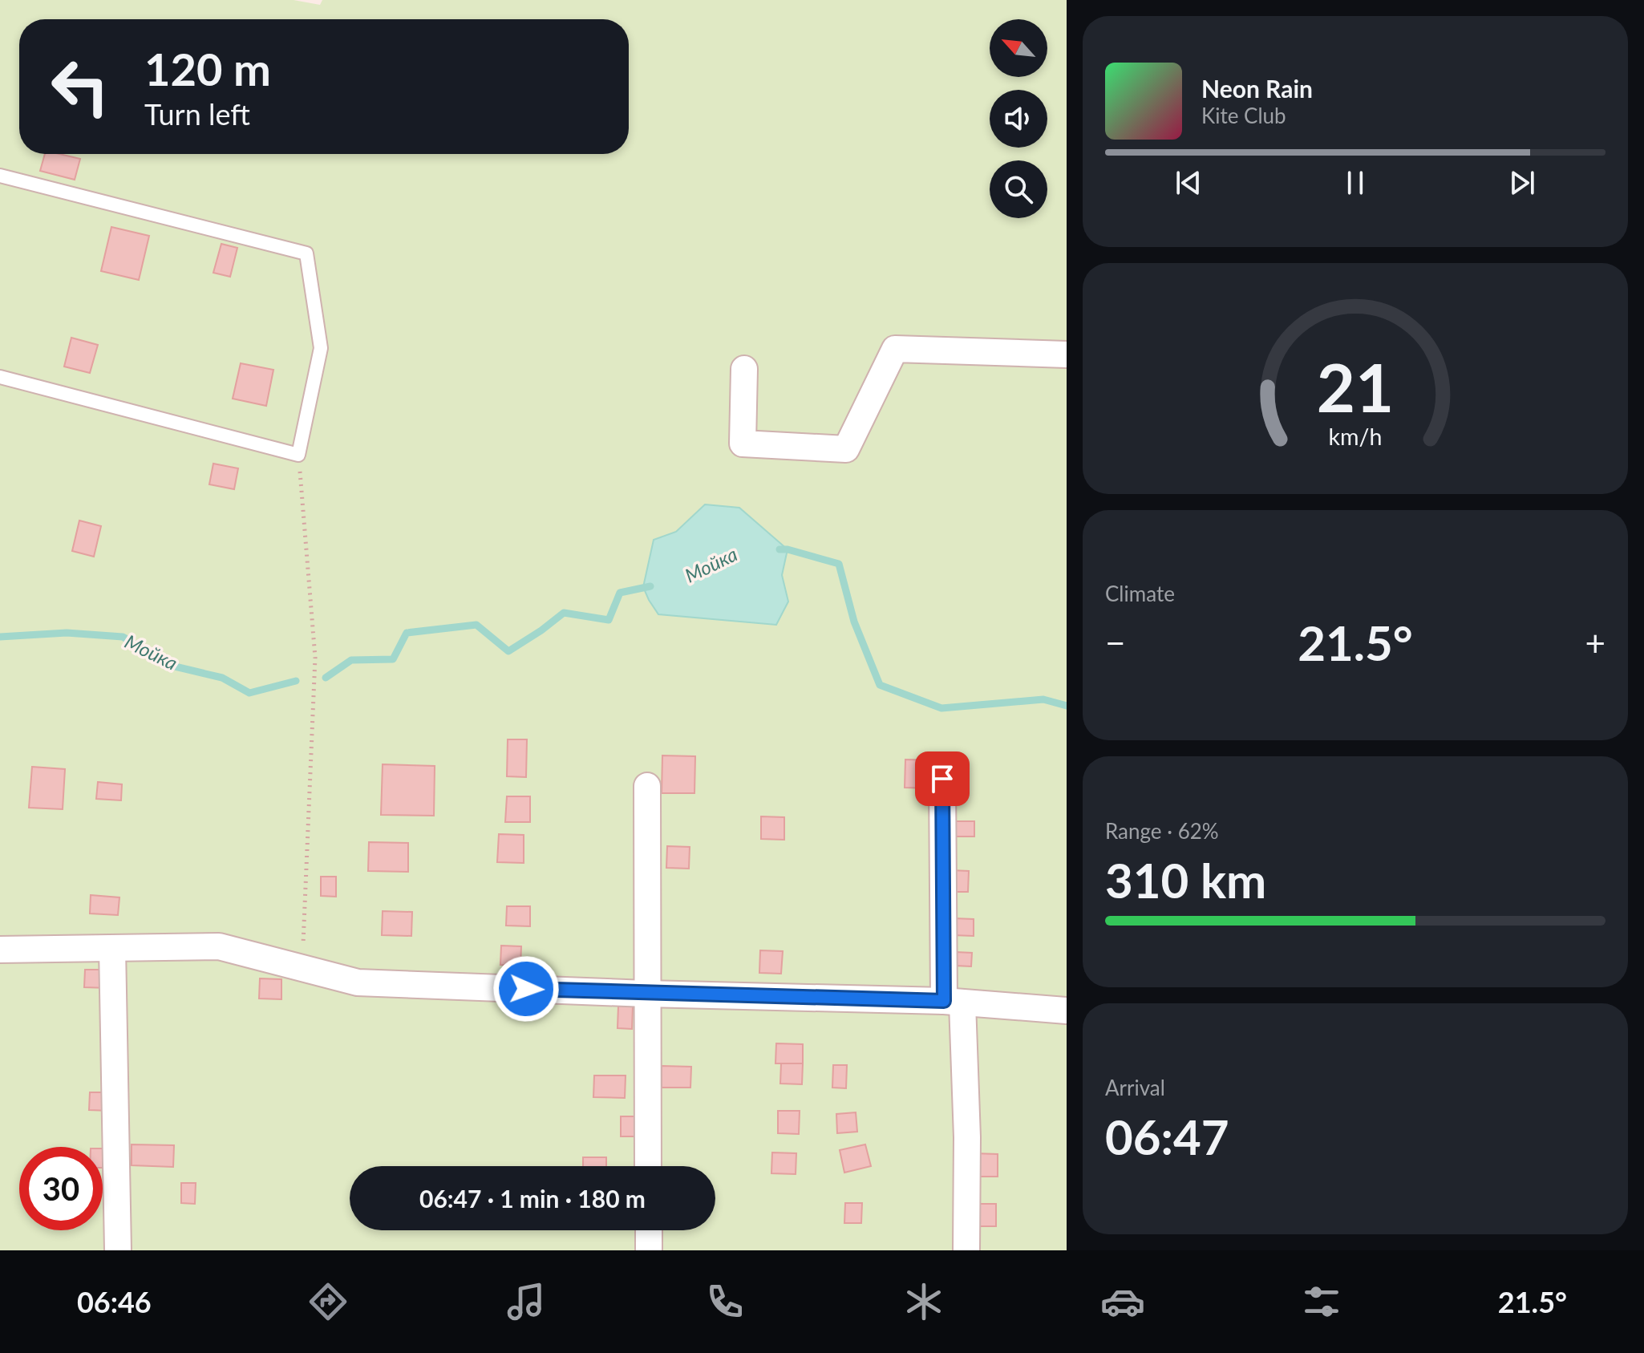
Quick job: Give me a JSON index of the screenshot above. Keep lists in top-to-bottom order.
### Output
{
  "water": ["Мойка"],
  "north": "top left",
  "page": {
    "turn": ["120 m", "Turn left"],
    "song": ["Neon Rain", "Kite Club"],
    "tile": [
      "Climate",
      ["Range · 62%", "310 km"],
      ["Arrival", "06:47"]
    ],
    "heat": ["−", "21.5°", "+"],
    "limit": "30",
    "trip": "06:47 · 1 min · 180 m",
    "tabs": ["06:46", "21.5°"],
    "gauge": ["21", "km/h"]
  }
}
